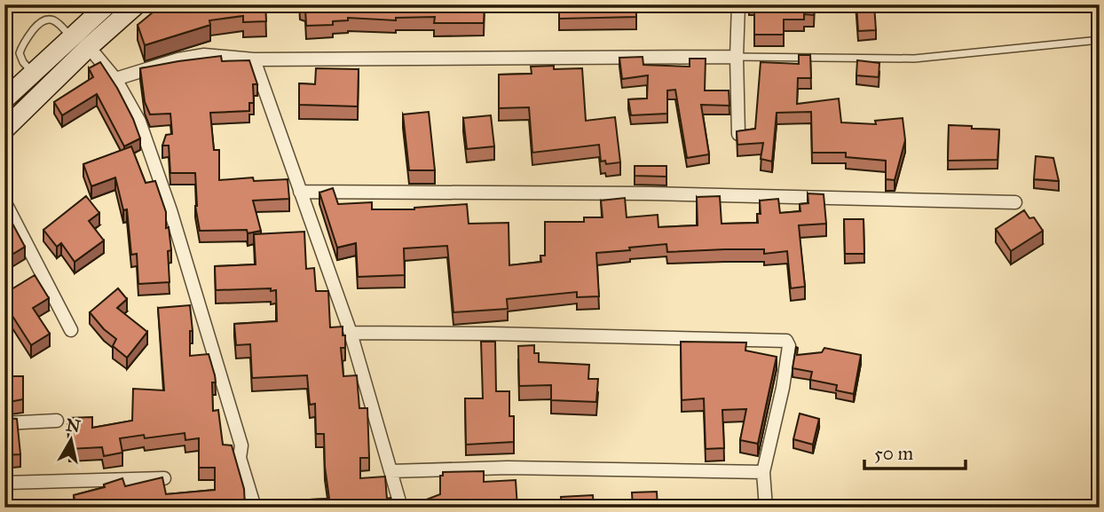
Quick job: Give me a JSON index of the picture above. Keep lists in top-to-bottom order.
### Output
{
  "scale_bar": "50 m",
  "north": "top"
}
